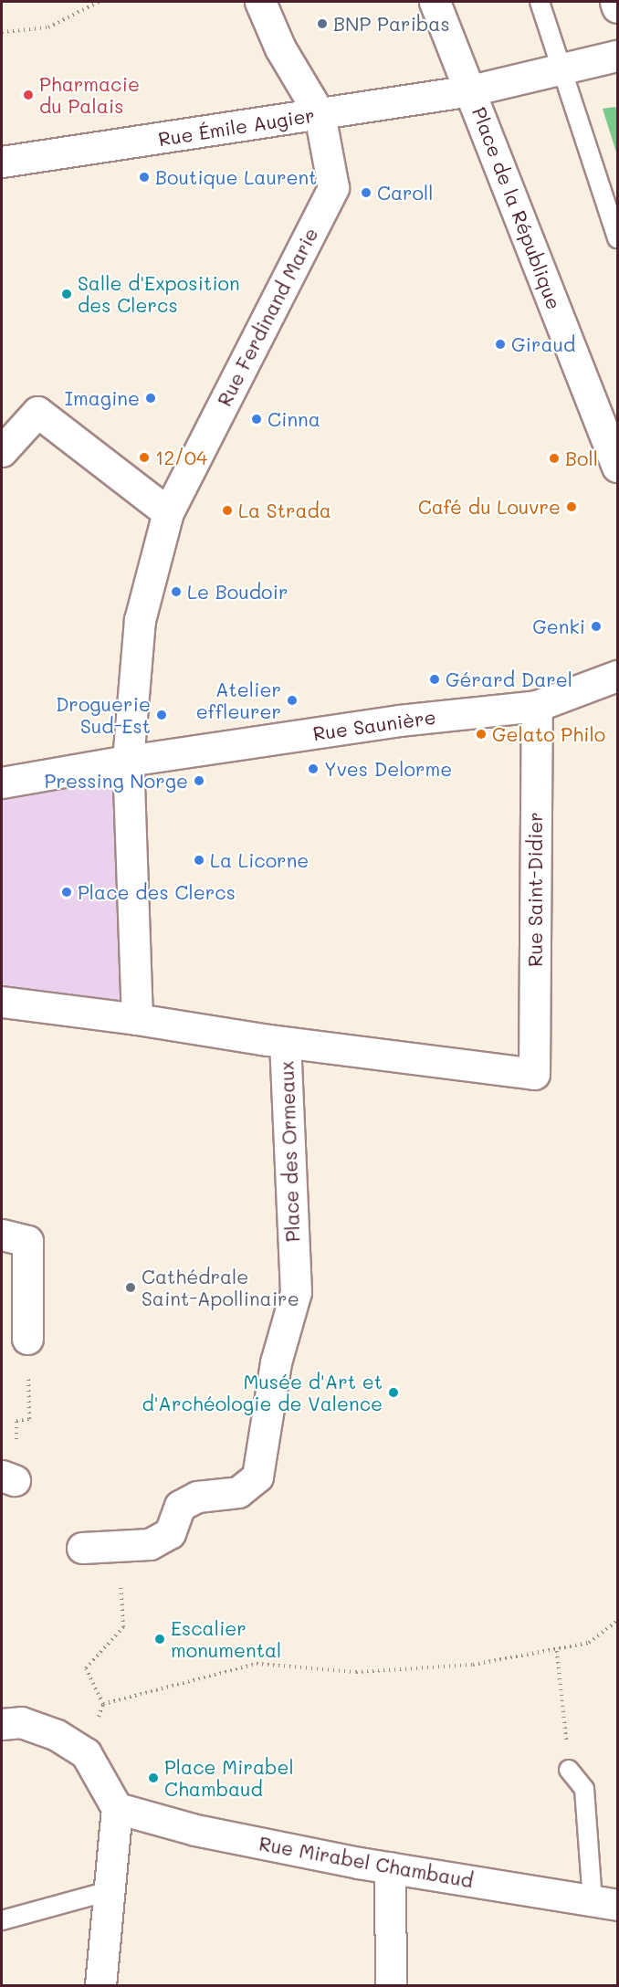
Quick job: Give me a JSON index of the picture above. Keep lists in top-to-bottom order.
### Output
{
  "streets": {
    "street": [
      "Rue Émile Augier",
      "Place de la République",
      "Rue Ferdinand Marie",
      "Rue Saunière",
      "Rue Saint-Didier",
      "Place des Ormeaux",
      "Rue Mirabel Chambaud"
    ]
  },
  "crossings": [
    ["Rue Émile Augier", "Place de la République"],
    ["Rue Émile Augier", "Rue Ferdinand Marie"],
    ["Rue Ferdinand Marie", "Rue Saunière"],
    ["Rue Saunière", "Rue Saint-Didier"],
    ["Rue Saint-Didier", "Place des Ormeaux"]
  ],
  "places": [
    "BNP Paribas",
    "Pharmacie du Palais",
    "Boutique Laurent",
    "Caroll",
    "Salle d'Exposition des Clercs",
    "Giraud",
    "Imagine",
    "Cinna",
    "12/04",
    "Boll",
    "Café du Louvre",
    "La Strada",
    "Le Boudoir",
    "Genki",
    "Gérard Darel",
    "Atelier effleurer",
    "Droguerie Sud-Est",
    "Gelato Philo",
    "Yves Delorme",
    "Pressing Norge",
    "La Licorne",
    "Place des Clercs",
    "Cathédrale Saint-Apollinaire",
    "Musée d'Art et d'Archéologie de Valence",
    "Escalier monumental",
    "Place Mirabel Chambaud"
  ]
}
